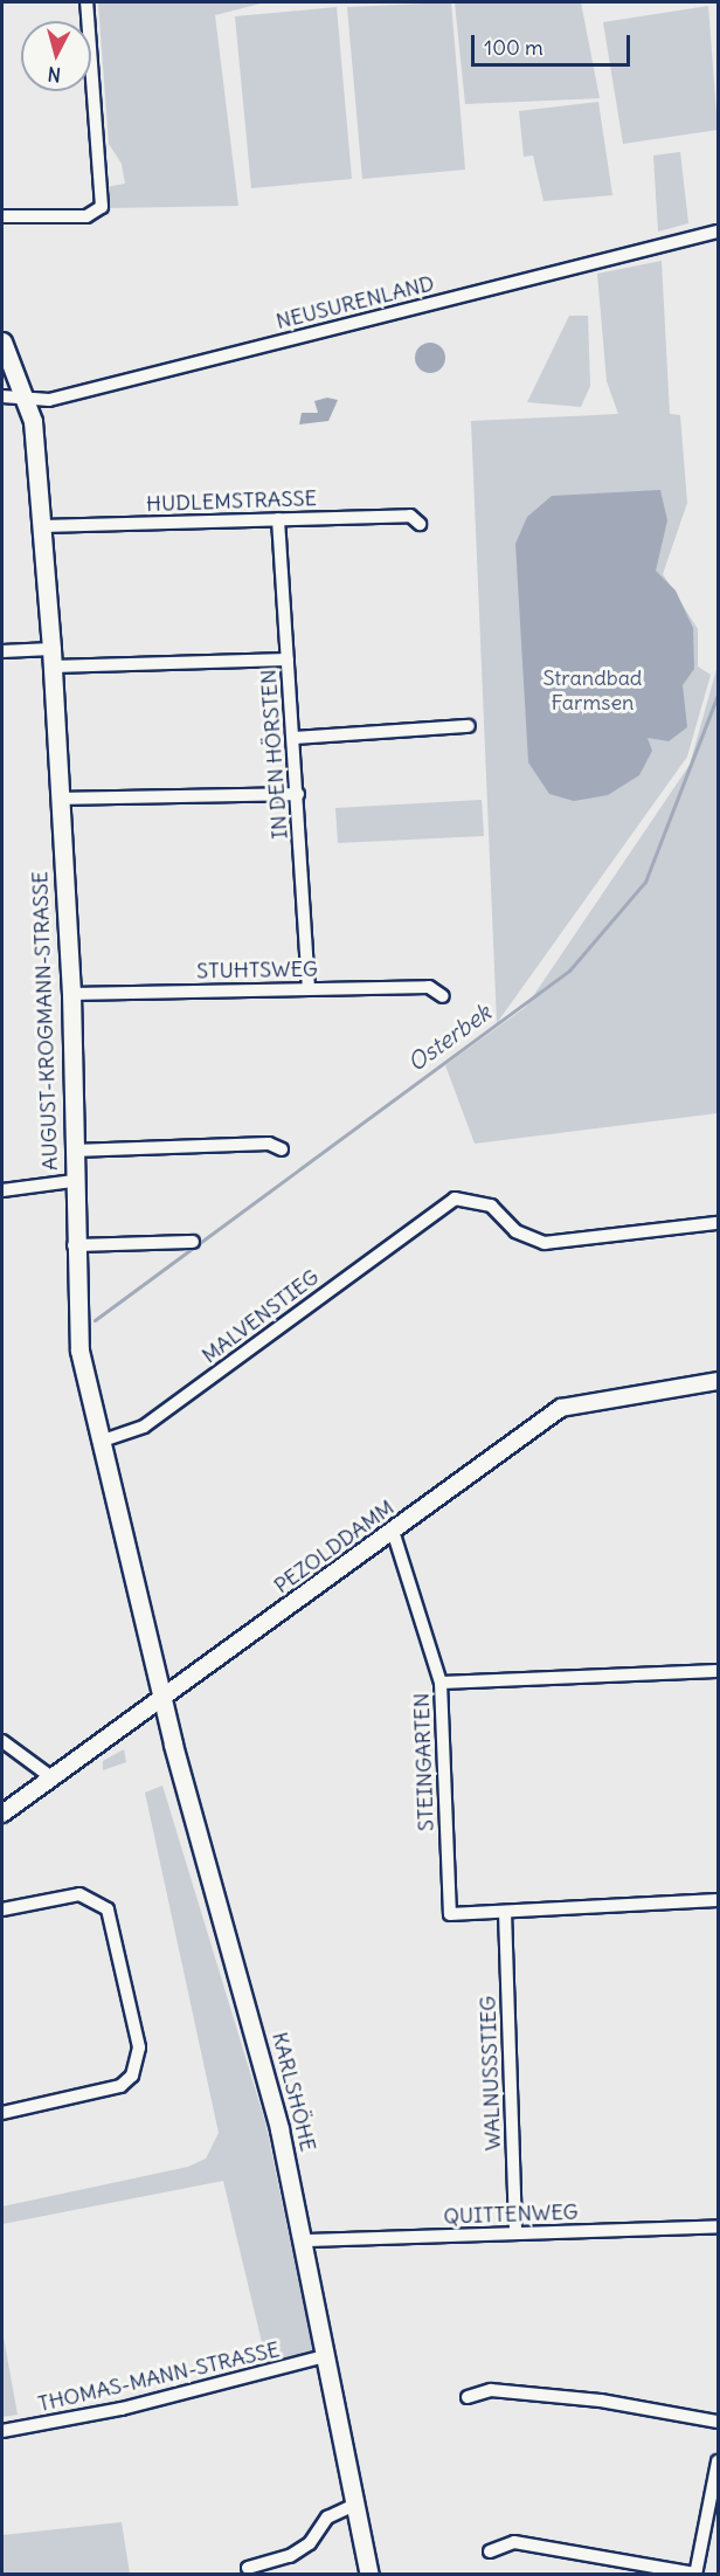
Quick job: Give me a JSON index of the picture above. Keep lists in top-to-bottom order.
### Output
{
  "streets": {
    "main road": ["AUGUST-KROGMANN-STRASSE", "KARLSHÖHE"],
    "street": [
      "NEUSURENLAND",
      "HUDLEMSTRASSE",
      "IN DEN HÖRSTEN",
      "STUHTSWEG",
      "MALVENSTIEG",
      "PEZOLDDAMM",
      "STEINGARTEN",
      "WALNUSSSTIEG",
      "QUITTENWEG",
      "THOMAS-MANN-STRASSE"
    ]
  },
  "crossings": [
    ["NEUSURENLAND", "AUGUST-KROGMANN-STRASSE"],
    ["HUDLEMSTRASSE", "IN DEN HÖRSTEN"],
    ["HUDLEMSTRASSE", "AUGUST-KROGMANN-STRASSE"],
    ["IN DEN HÖRSTEN", "STUHTSWEG"],
    ["STUHTSWEG", "AUGUST-KROGMANN-STRASSE"],
    ["AUGUST-KROGMANN-STRASSE", "MALVENSTIEG"],
    ["AUGUST-KROGMANN-STRASSE", "PEZOLDDAMM"],
    ["AUGUST-KROGMANN-STRASSE", "KARLSHÖHE"],
    ["PEZOLDDAMM", "STEINGARTEN"],
    ["PEZOLDDAMM", "KARLSHÖHE"],
    ["STEINGARTEN", "WALNUSSSTIEG"],
    ["WALNUSSSTIEG", "QUITTENWEG"],
    ["KARLSHÖHE", "QUITTENWEG"],
    ["KARLSHÖHE", "THOMAS-MANN-STRASSE"]
  ],
  "water": ["Osterbek"],
  "parks": ["Strandbad Farmsen"],
  "scale_bar": "100 m",
  "north": "bottom"
}
